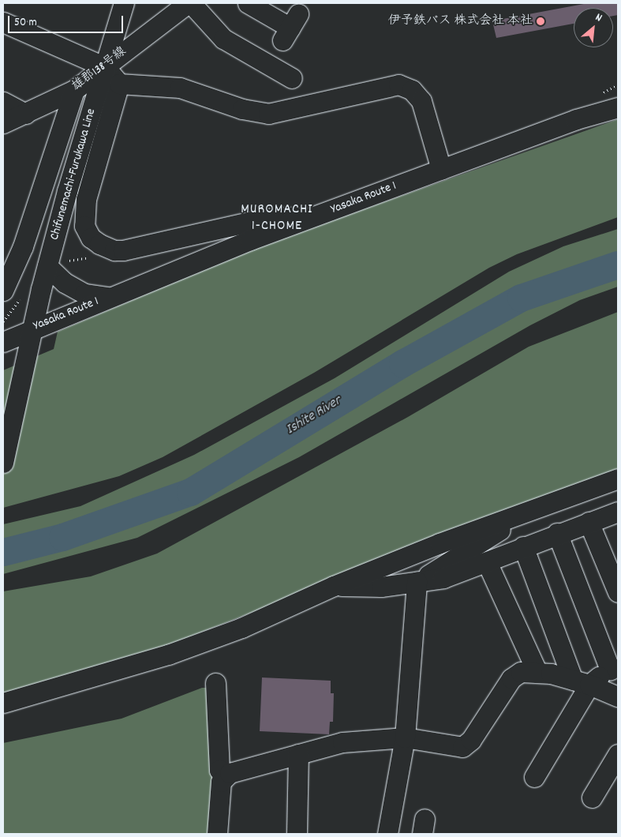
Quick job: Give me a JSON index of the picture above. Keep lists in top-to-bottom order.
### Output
{
  "streets": {
    "street": ["雄郡138号線", "Chifunemachi-Furukawa Line", "Yasaka Route 1"]
  },
  "crossings": [
    ["雄郡138号線", "Chifunemachi-Furukawa Line"],
    ["Chifunemachi-Furukawa Line", "Yasaka Route 1"]
  ],
  "districts": ["MUROMACHI 1-CHOME"],
  "water": ["Ishite River"],
  "places": ["伊予鉄バス 株式会社 本社"],
  "scale_bar": "50 m",
  "north": "top right"
}
